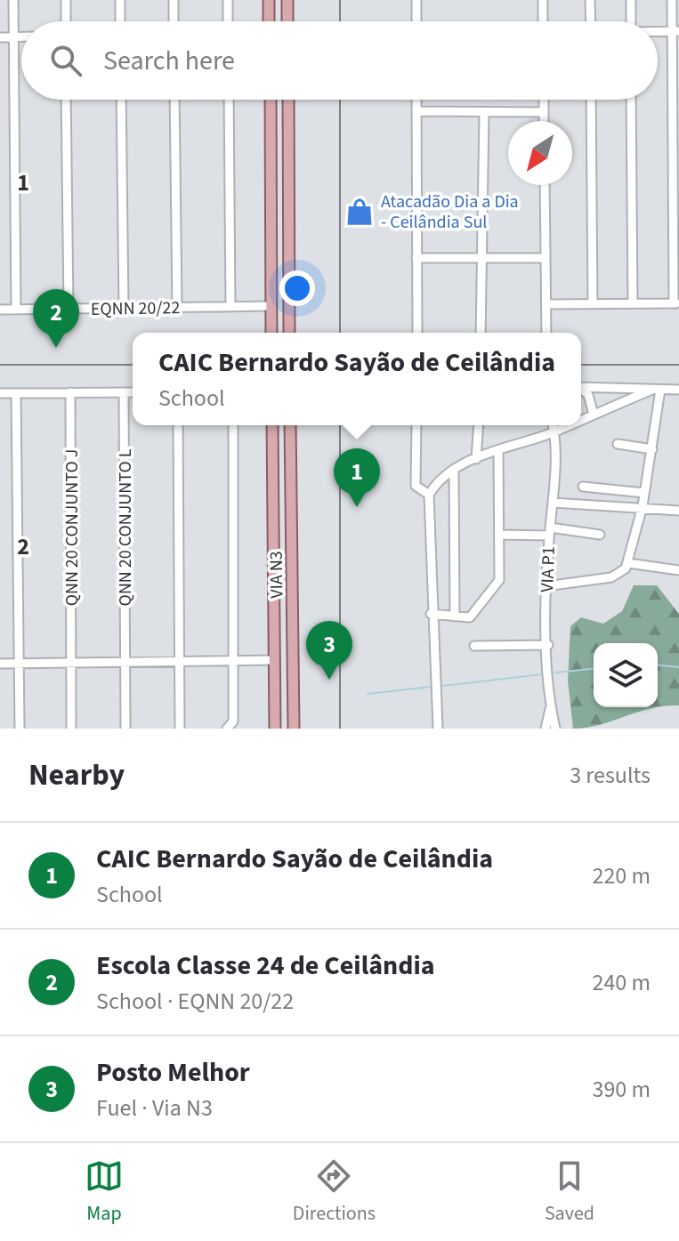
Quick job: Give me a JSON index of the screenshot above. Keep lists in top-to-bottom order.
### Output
{
  "streets": {
    "main road": ["VIA N3"],
    "street": [
      "EQNN 20/22",
      "QNN 20 CONJUNTO J",
      "QNN 20 CONJUNTO L",
      "VIA P1"
    ]
  },
  "places": {
    "shop": ["Atacadão Dia a Dia - Ceilândia Sul"]
  },
  "north": "bottom left",
  "page": {
    "search": "Search here",
    "pins": ["2", "1", "3"],
    "popup": ["CAIC Bernardo Sayão de Ceilândia", "School"],
    "heading": ["Nearby", "3 results"],
    "list": [
      {
        "mark": "1",
        "name": "CAIC Bernardo Sayão de Ceilândia",
        "note": "School",
        "value": "220 m"
      },
      {
        "mark": "2",
        "name": "Escola Classe 24 de Ceilândia",
        "note": "School · EQNN 20/22",
        "value": "240 m"
      },
      {
        "mark": "3",
        "name": "Posto Melhor",
        "note": "Fuel · Via N3",
        "value": "390 m"
      }
    ],
    "nav": ["Map", "Directions", "Saved"]
  },
  "grid": {
    "rows": ["1", "2"]
  }
}
